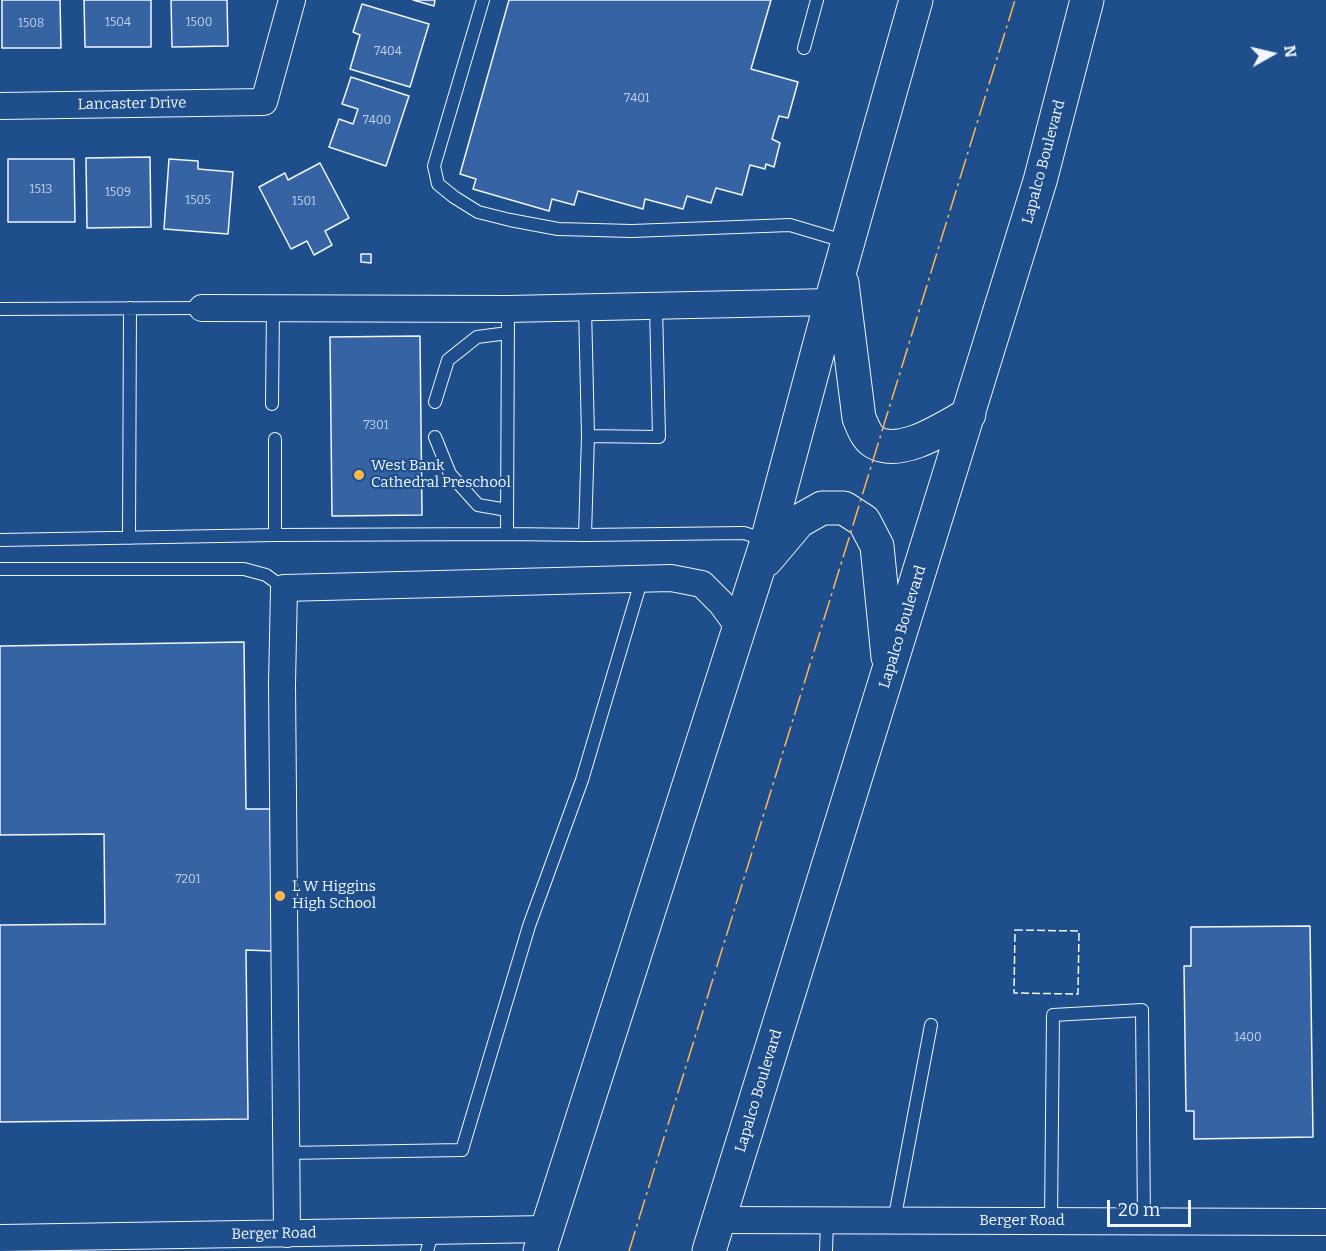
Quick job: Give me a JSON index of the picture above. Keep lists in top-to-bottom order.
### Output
{
  "streets": {
    "main road": ["Lapalco Boulevard"],
    "street": ["Lancaster Drive", "Berger Road"]
  },
  "crossings": [
    ["Lapalco Boulevard", "Berger Road"]
  ],
  "places": ["West Bank Cathedral Preschool", "L W Higgins High School"],
  "house_numbers": [
    "1504",
    "1500",
    "1508",
    "7404",
    "7401",
    "7400",
    "1513",
    "1509",
    "1505",
    "1501",
    "7301",
    "7201",
    "1400"
  ],
  "scale_bar": "20 m",
  "north": "right"
}
